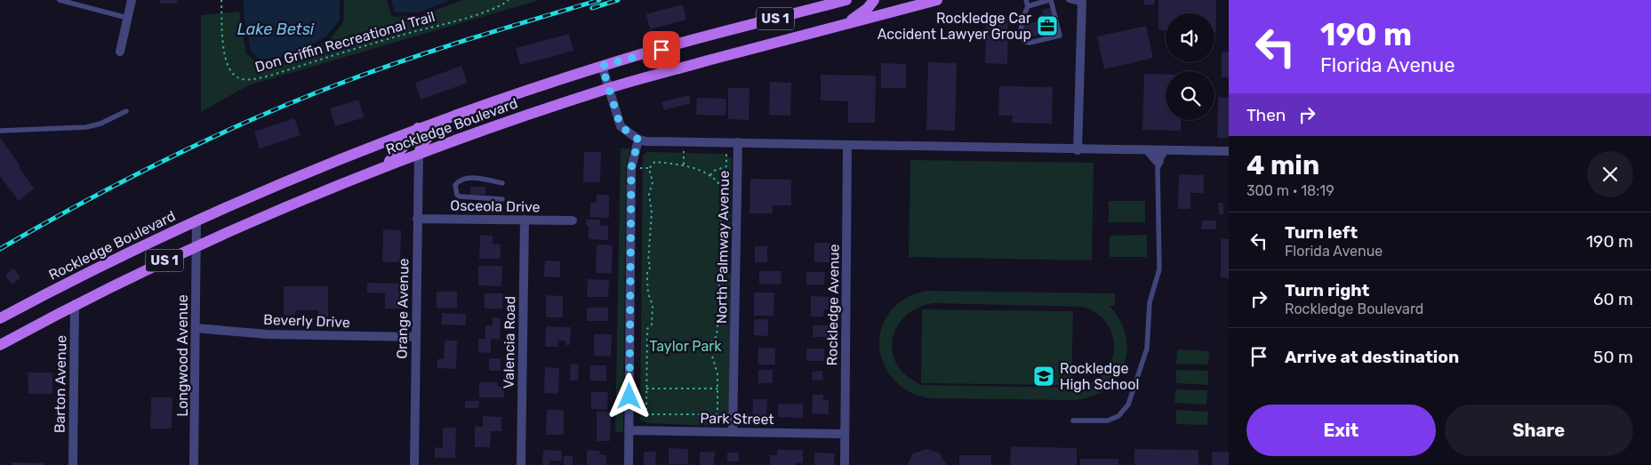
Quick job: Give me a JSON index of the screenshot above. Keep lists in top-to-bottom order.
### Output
{
  "streets": {
    "main road": ["US 1", "Rockledge Boulevard"],
    "street": [
      "Osceola Drive",
      "North Palmway Avenue",
      "Rockledge Avenue",
      "Orange Avenue",
      "Beverly Drive",
      "Valencia Road",
      "Longwood Avenue",
      "Barton Avenue",
      "Park Street"
    ],
    "path": ["Don Griffin Recreational Trail"]
  },
  "crossings": [
    ["Rockledge Boulevard", "Orange Avenue"],
    ["Rockledge Boulevard", "Longwood Avenue"],
    ["Rockledge Boulevard", "Barton Avenue"],
    ["Osceola Drive", "Orange Avenue"],
    ["Osceola Drive", "Valencia Road"],
    ["North Palmway Avenue", "Park Street"],
    ["Rockledge Avenue", "Park Street"],
    ["Orange Avenue", "Beverly Drive"],
    ["Beverly Drive", "Longwood Avenue"]
  ],
  "water": ["Lake Betsi"],
  "parks": ["Taylor Park"],
  "places": {
    "office": ["Rockledge Car Accident Lawyer Group"],
    "school or university": ["Rockledge High School"]
  },
  "page": {
    "turn": ["190 m", "Florida Avenue"],
    "then": "Then",
    "heading": ["4 min", "300 m · 18:19"],
    "list": [
      {
        "name": "Turn left",
        "note": "Florida Avenue",
        "value": "190 m"
      },
      {
        "name": "Turn right",
        "note": "Rockledge Boulevard",
        "value": "60 m"
      },
      {
        "name": "Arrive at destination",
        "value": "50 m"
      }
    ],
    "buttons": ["Exit", "Share"]
  }
}
